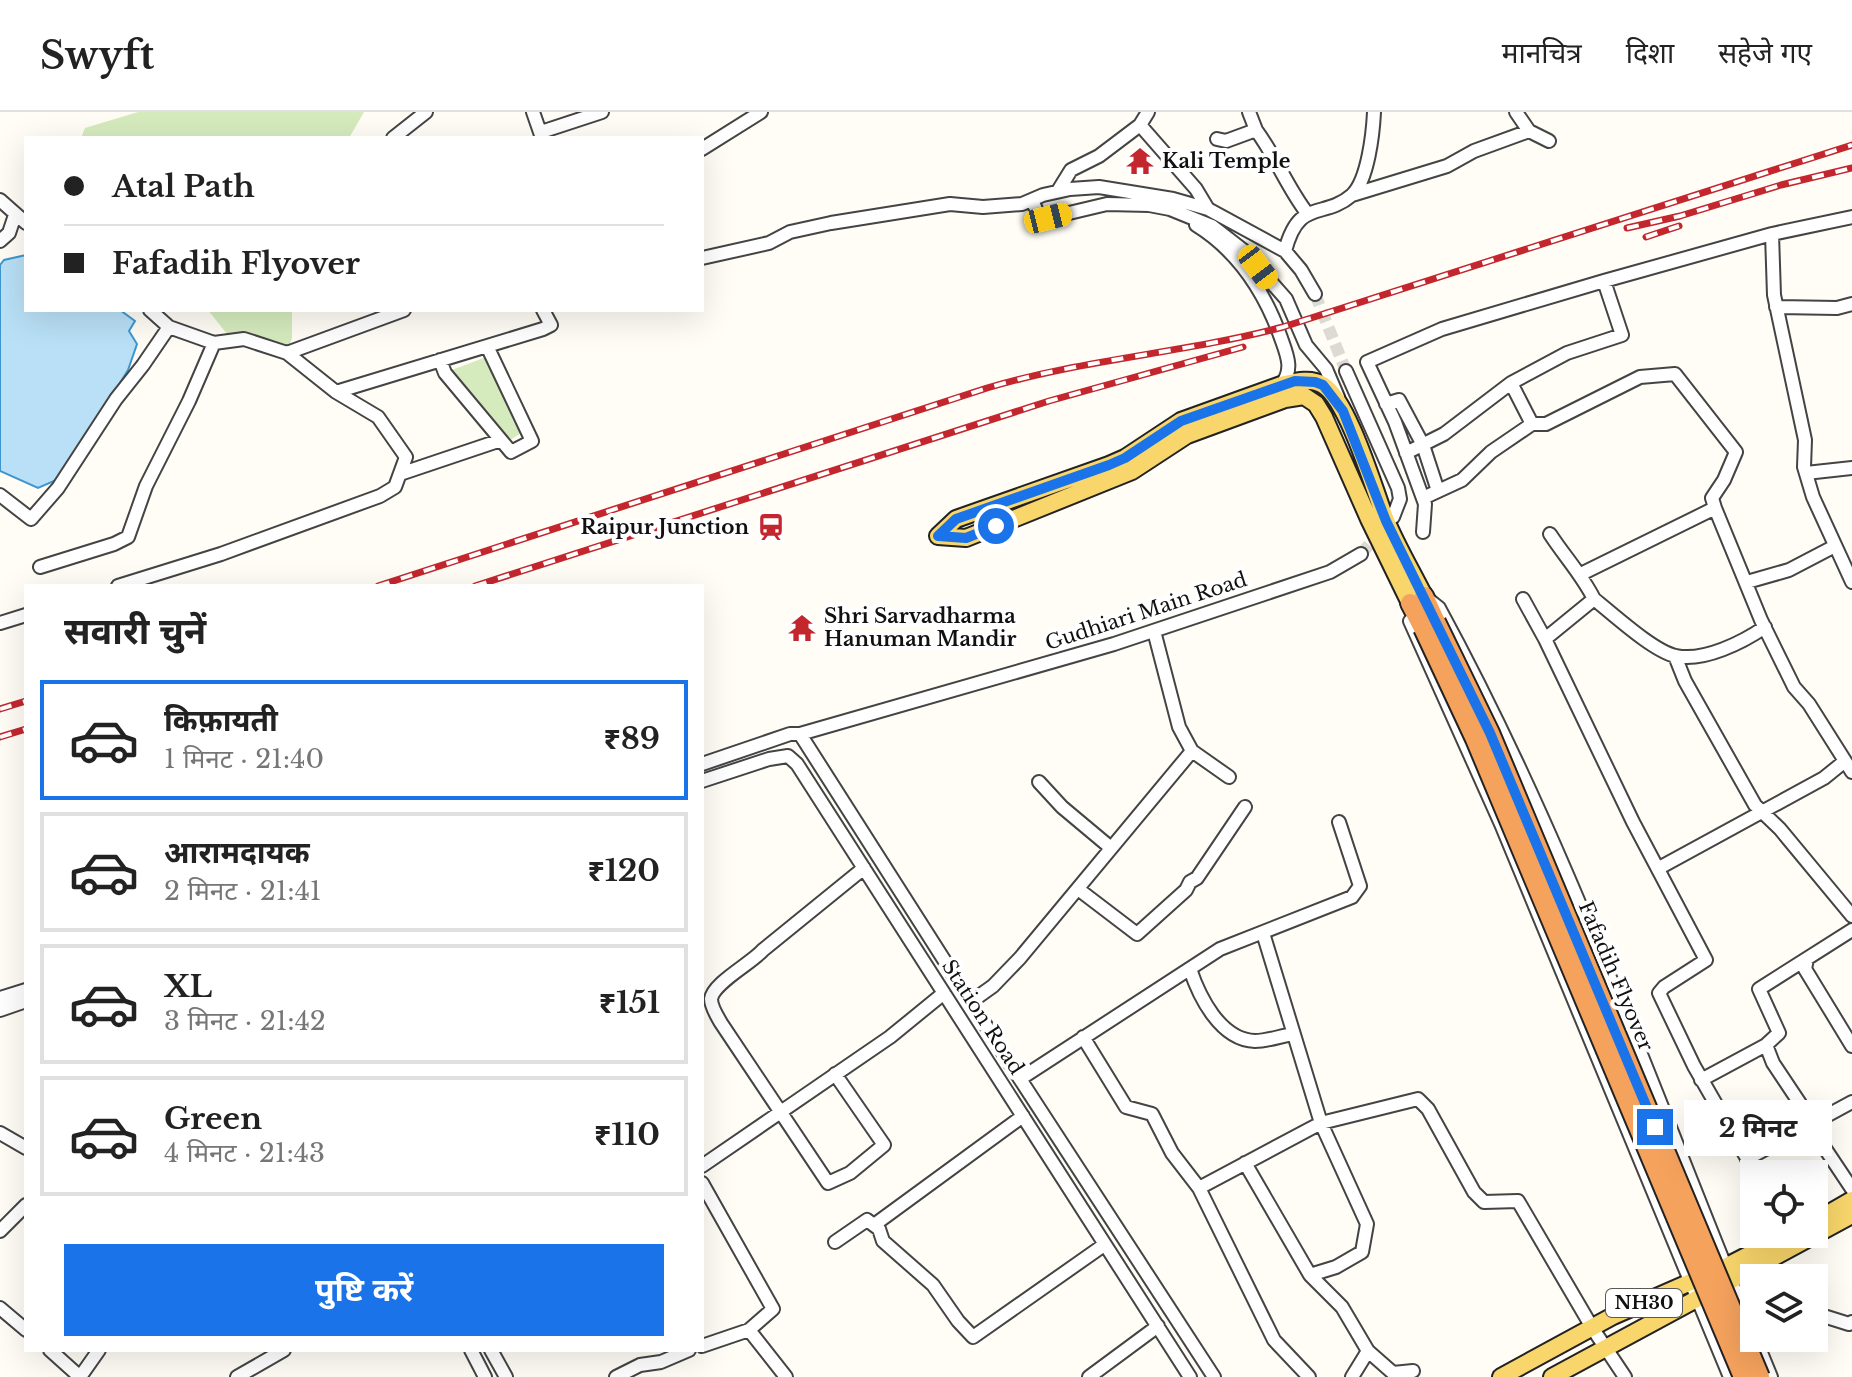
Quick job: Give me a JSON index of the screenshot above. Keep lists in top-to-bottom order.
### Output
{
  "streets": {
    "highway": ["Fafadih Flyover"],
    "main road": ["NH30"],
    "street": ["Gudhiari Main Road", "Station Road"]
  },
  "crossings": [
    ["Gudhiari Main Road", "Station Road"]
  ],
  "places": {
    "temple": ["Kali Temple", "Shri Sarvadharma Hanuman Mandir"],
    "station": ["Raipur Junction"]
  },
  "page": {
    "header": "Swyft",
    "nav": ["मानचित्र", "दिशा", "सहेजे गए"],
    "banner": ["Atal Path", "Fafadih Flyover"],
    "heading": "सवारी चुनें",
    "list": [
      {
        "name": "किफ़ायती",
        "note": "1 मिनट · 21:40",
        "value": "₹89"
      },
      {
        "name": "आरामदायक",
        "note": "2 मिनट · 21:41",
        "value": "₹120"
      },
      {
        "name": "XL",
        "note": "3 मिनट · 21:42",
        "value": "₹151"
      },
      {
        "name": "Green",
        "note": "4 मिनट · 21:43",
        "value": "₹110"
      }
    ],
    "bubble": "2 मिनट",
    "buttons": "पुष्टि करें"
  }
}
